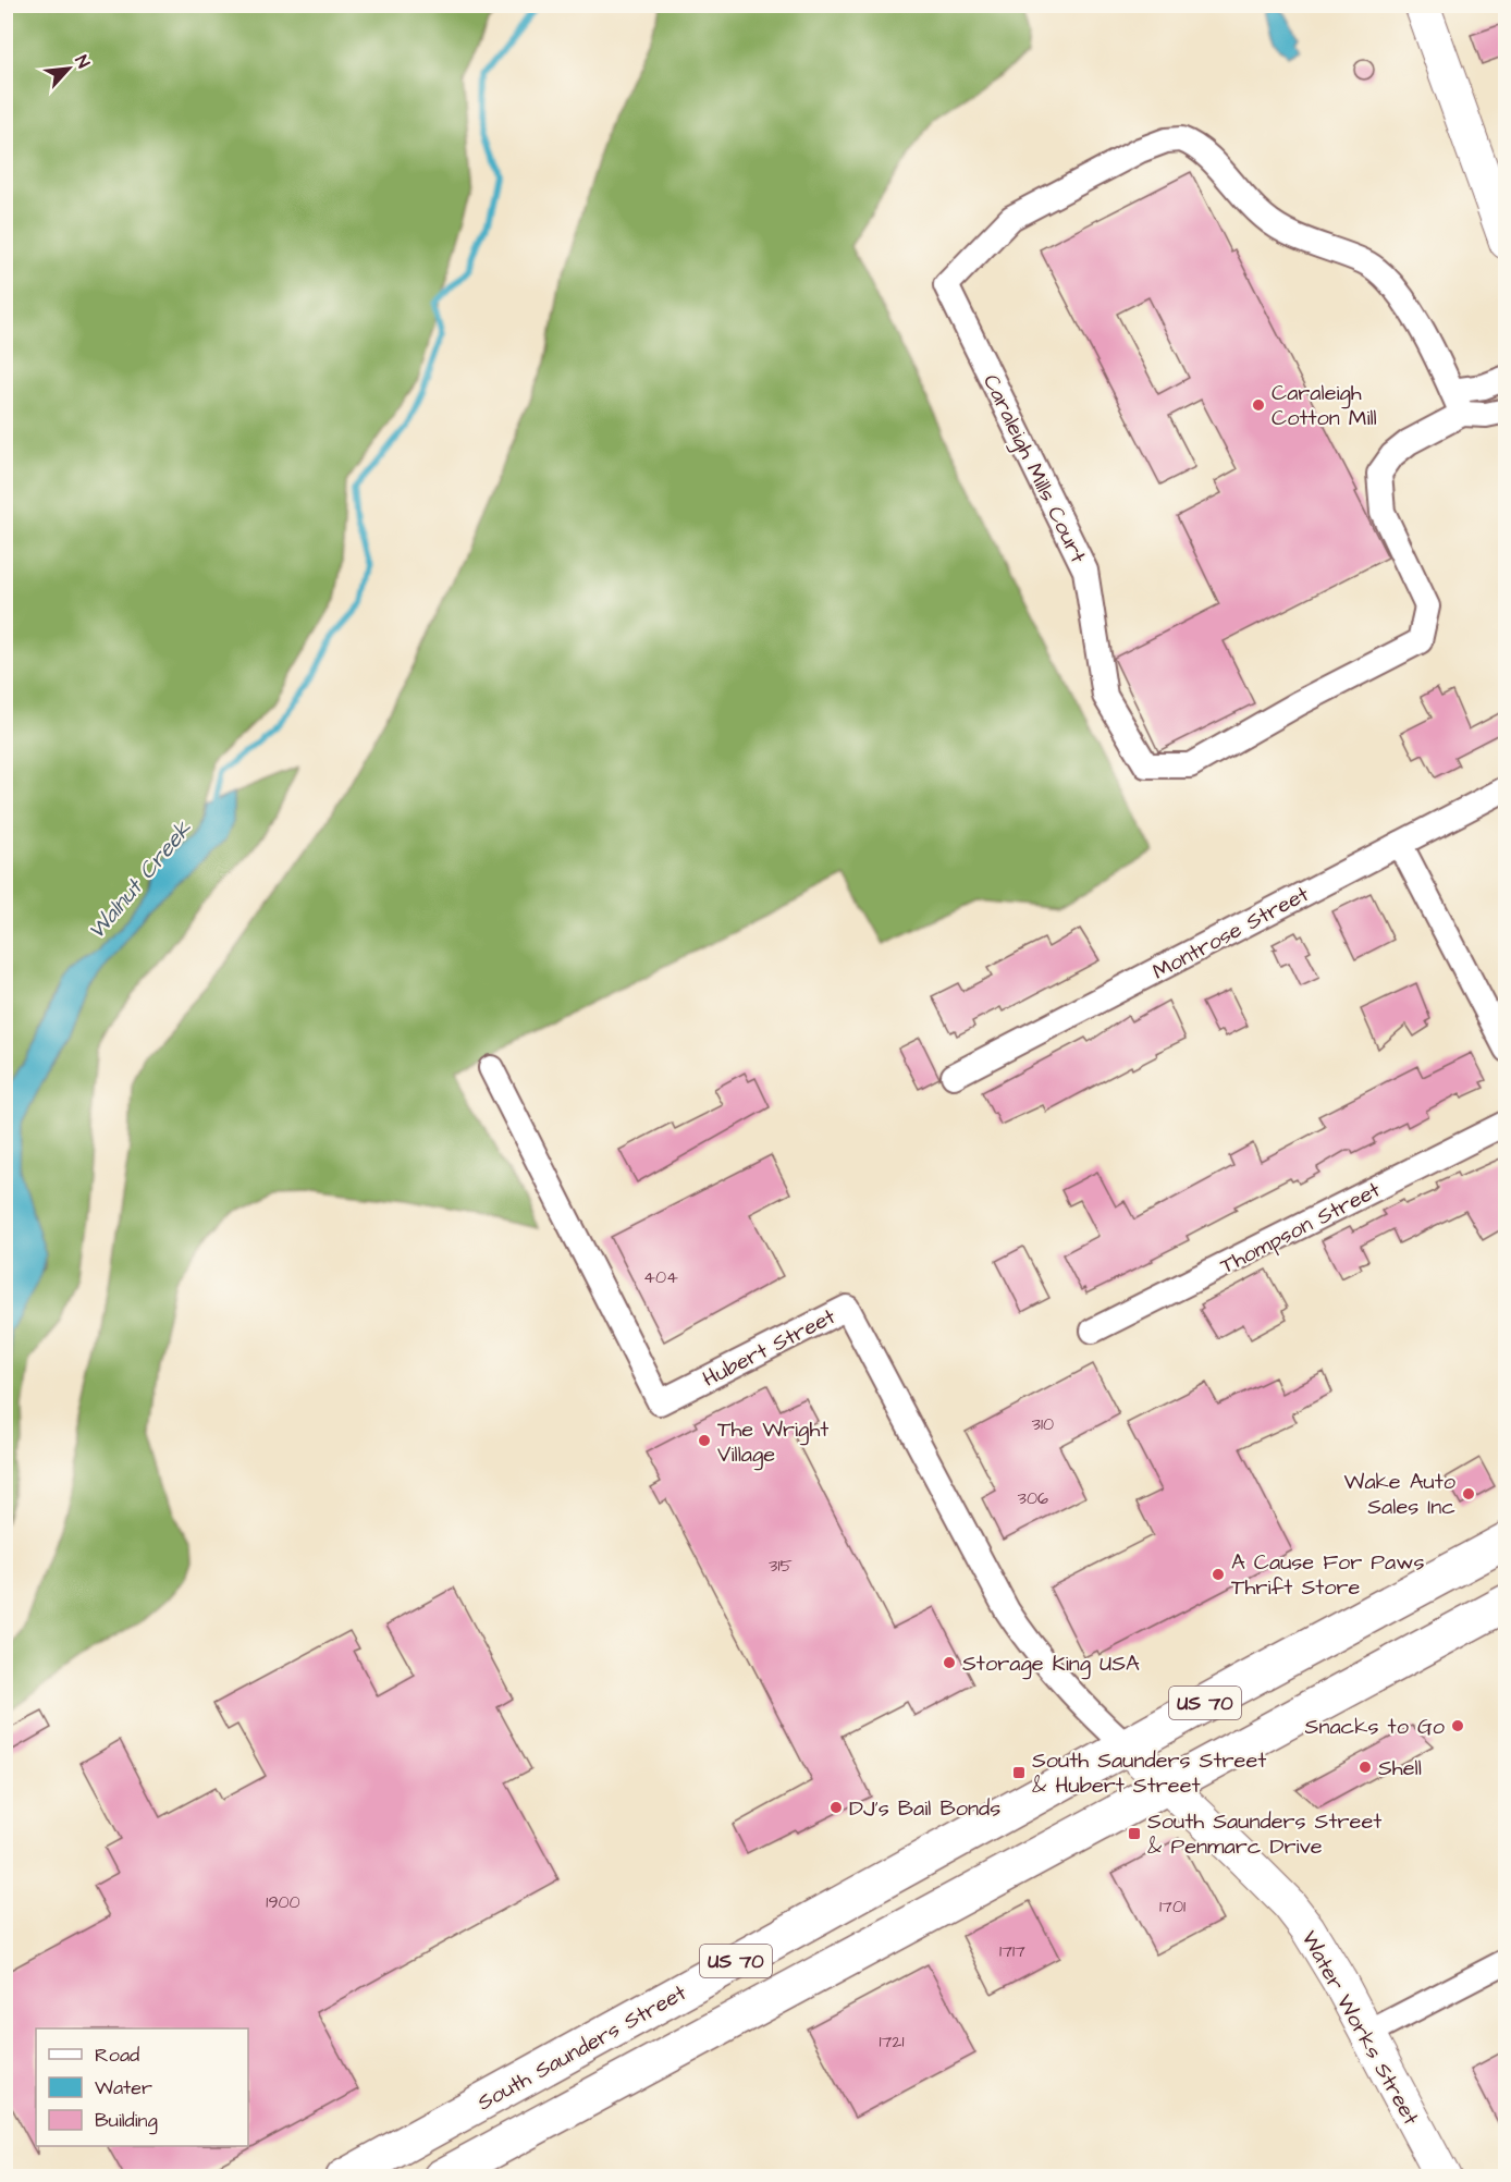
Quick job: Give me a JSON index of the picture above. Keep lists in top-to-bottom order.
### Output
{
  "streets": {
    "main road": ["US 70", "South Saunders Street"],
    "street": [
      "Caraleigh Mills Court",
      "Montrose Street",
      "Thompson Street",
      "Hubert Street",
      "Water Works Street"
    ]
  },
  "crossings": [
    ["Hubert Street", "Water Works Street"],
    ["Hubert Street", "South Saunders Street"],
    ["US 70", "Water Works Street"],
    ["Water Works Street", "South Saunders Street"]
  ],
  "water": ["Walnut Creek"],
  "places": {
    "other": [
      "Caraleigh Cotton Mill",
      "The Wright Village",
      "Wake Auto Sales Inc",
      "A Cause For Paws Thrift Store",
      "Storage King USA",
      "Snacks to Go",
      "Shell",
      "DJ's Bail Bonds"
    ],
    "transit": ["South Saunders Street & Hubert Street", "South Saunders Street & Penmarc Drive"]
  },
  "house_numbers": [
    "404",
    "310",
    "306",
    "315",
    "1900",
    "1701",
    "1717",
    "1721"
  ],
  "legend": ["Road", "Water", "Building"],
  "north": "top right"
}
